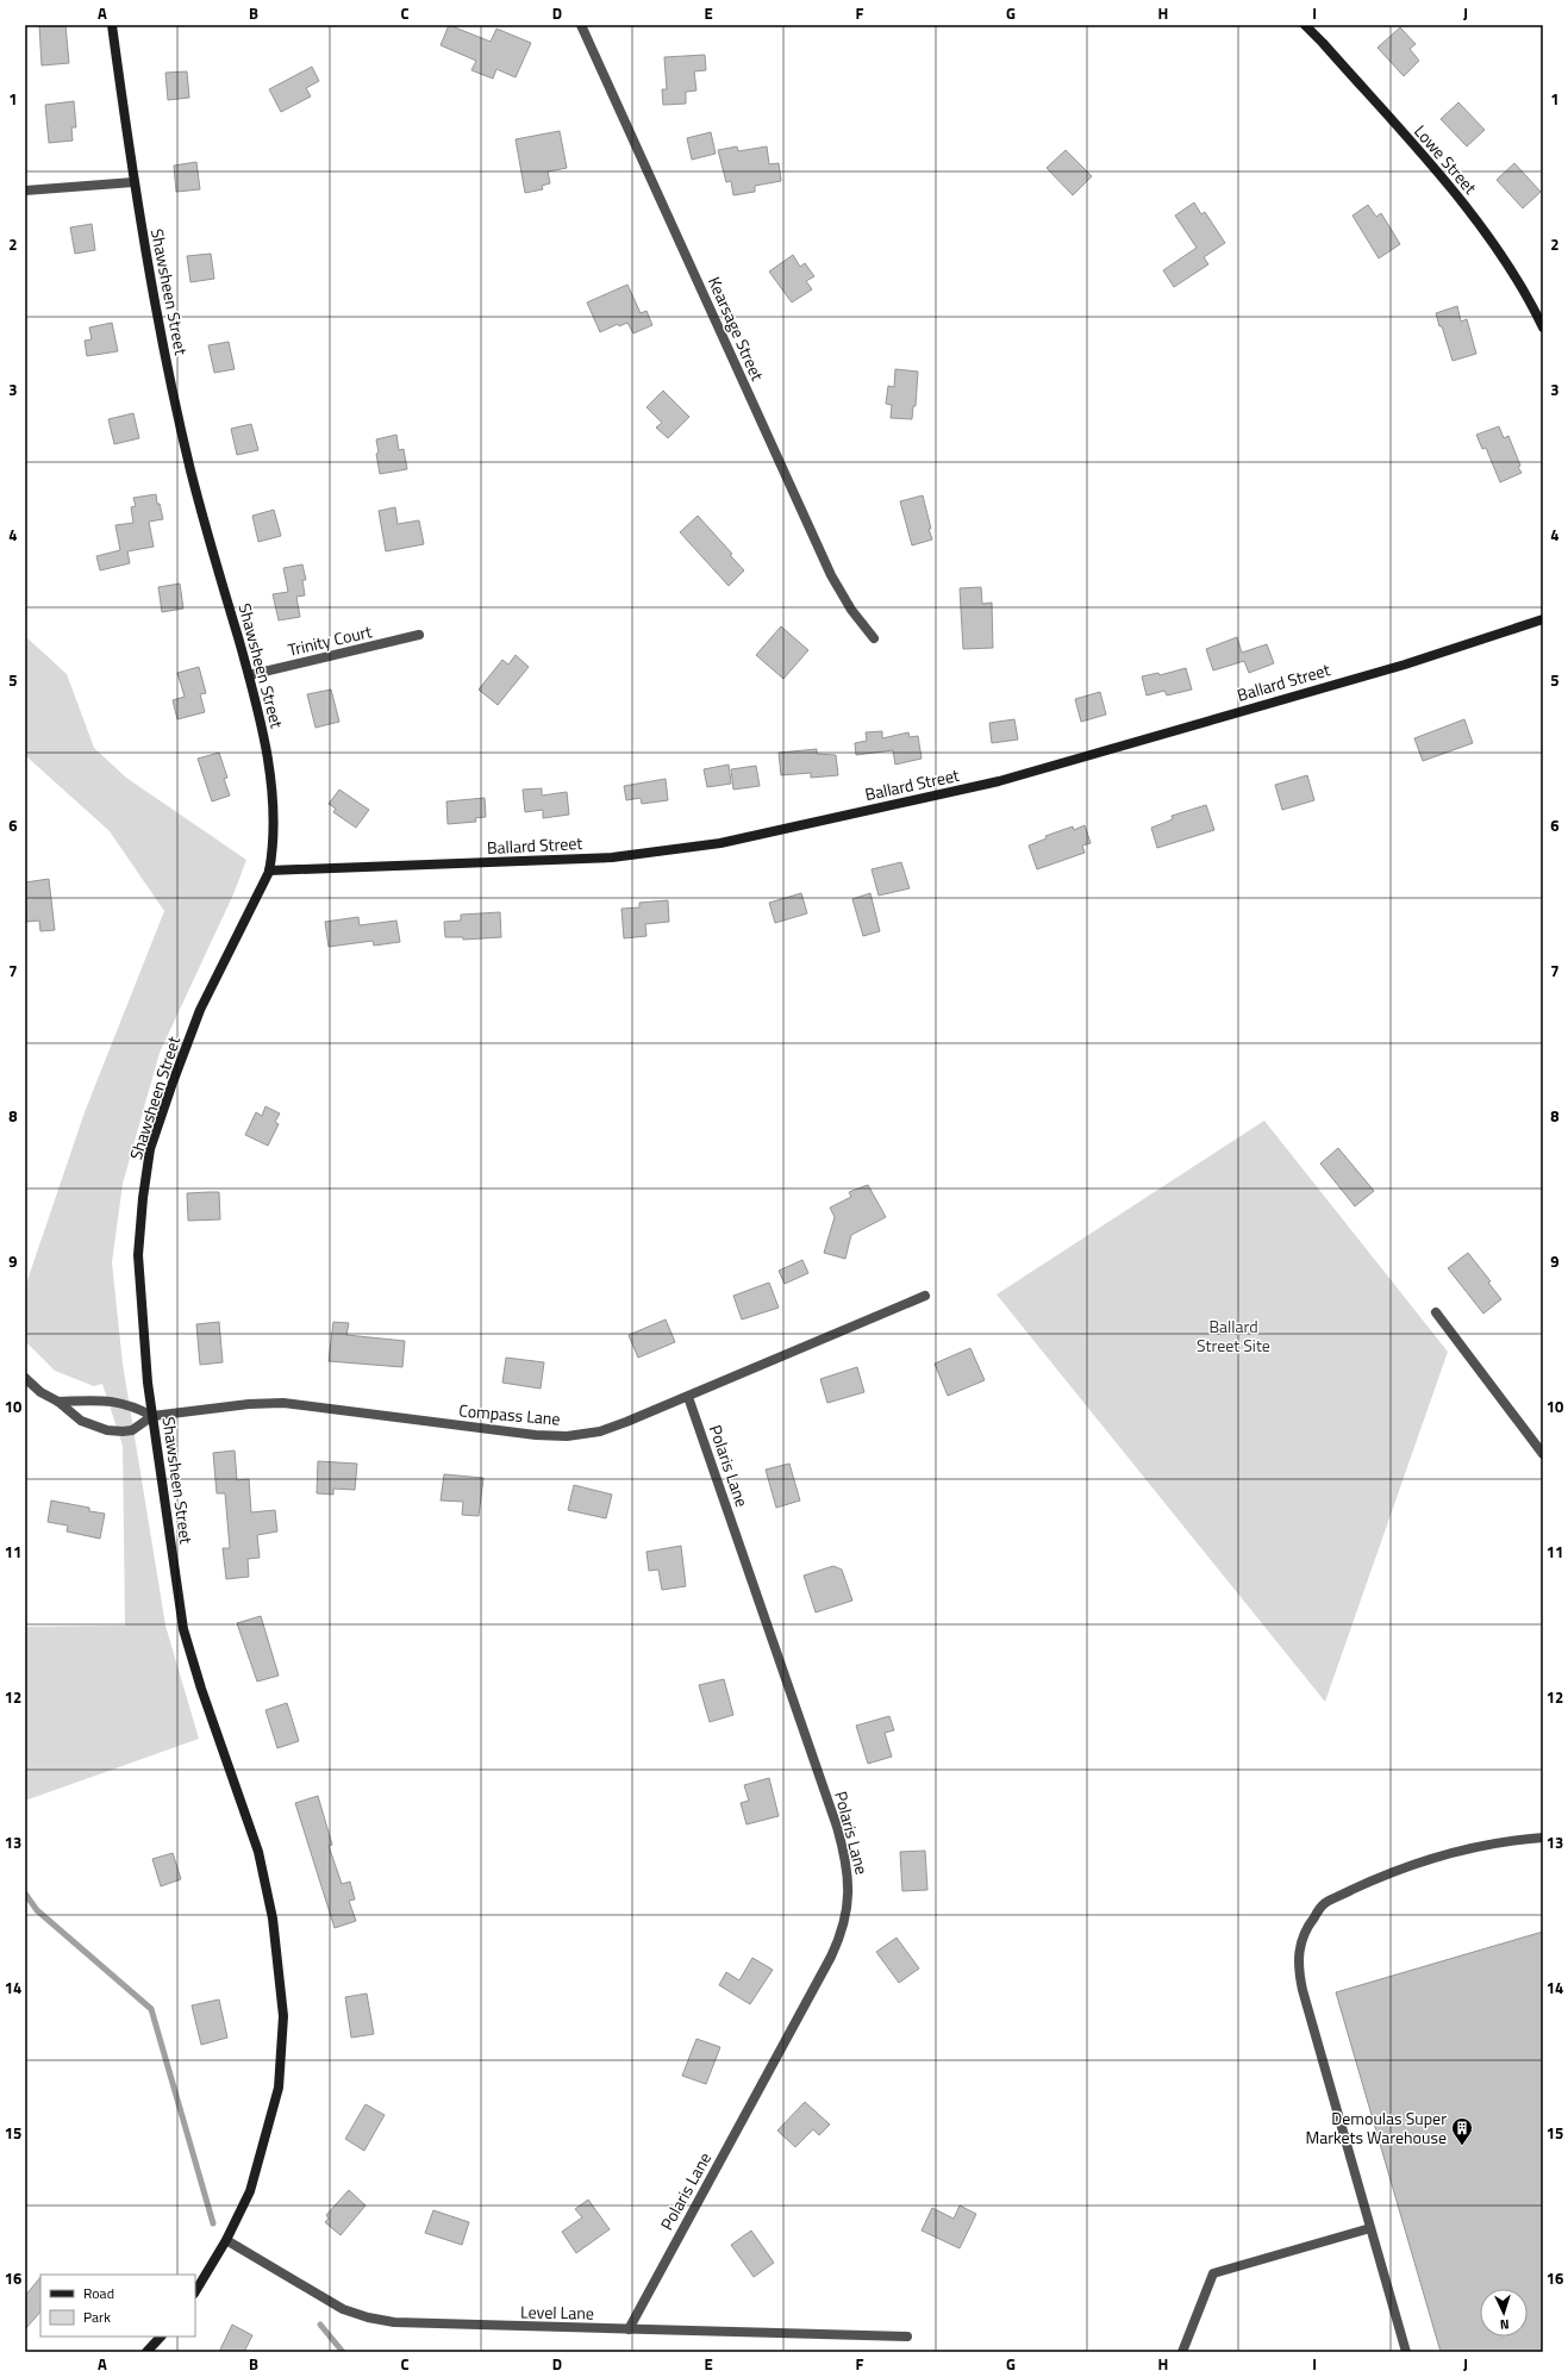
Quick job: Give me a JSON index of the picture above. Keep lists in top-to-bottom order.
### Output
{
  "streets": {
    "main road": ["Lowe Street", "Shawsheen Street", "Ballard Street"],
    "street": [
      "Kearsage Street",
      "Trinity Court",
      "Compass Lane",
      "Polaris Lane",
      "Level Lane"
    ]
  },
  "crossings": [
    ["Shawsheen Street", "Trinity Court"],
    ["Shawsheen Street", "Ballard Street"],
    ["Shawsheen Street", "Compass Lane"],
    ["Shawsheen Street", "Level Lane"],
    ["Compass Lane", "Polaris Lane"],
    ["Polaris Lane", "Level Lane"]
  ],
  "parks": ["Ballard Street Site"],
  "places": {
    "building": ["Demoulas Super Markets Warehouse"]
  },
  "legend": ["Road", "Park"],
  "north": "bottom",
  "grid": {
    "columns": [
      "A",
      "B",
      "C",
      "D",
      "E",
      "F",
      "G",
      "H",
      "I",
      "J"
    ],
    "rows": [
      "1",
      "2",
      "3",
      "4",
      "5",
      "6",
      "7",
      "8",
      "9",
      "10",
      "11",
      "12",
      "13",
      "14",
      "15",
      "16"
    ]
  }
}
